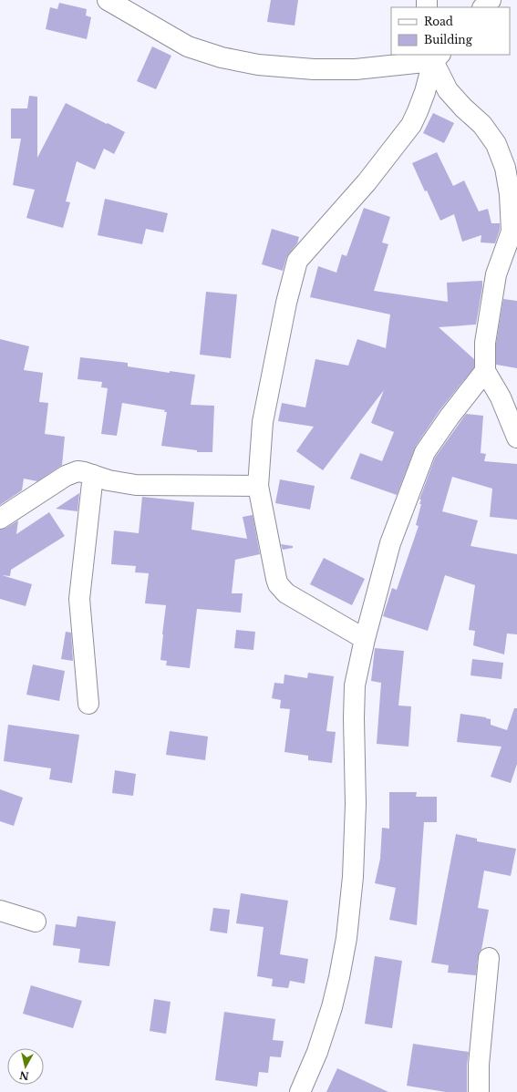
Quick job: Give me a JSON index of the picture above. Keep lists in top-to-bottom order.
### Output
{
  "legend": ["Road", "Building"],
  "north": "bottom"
}
